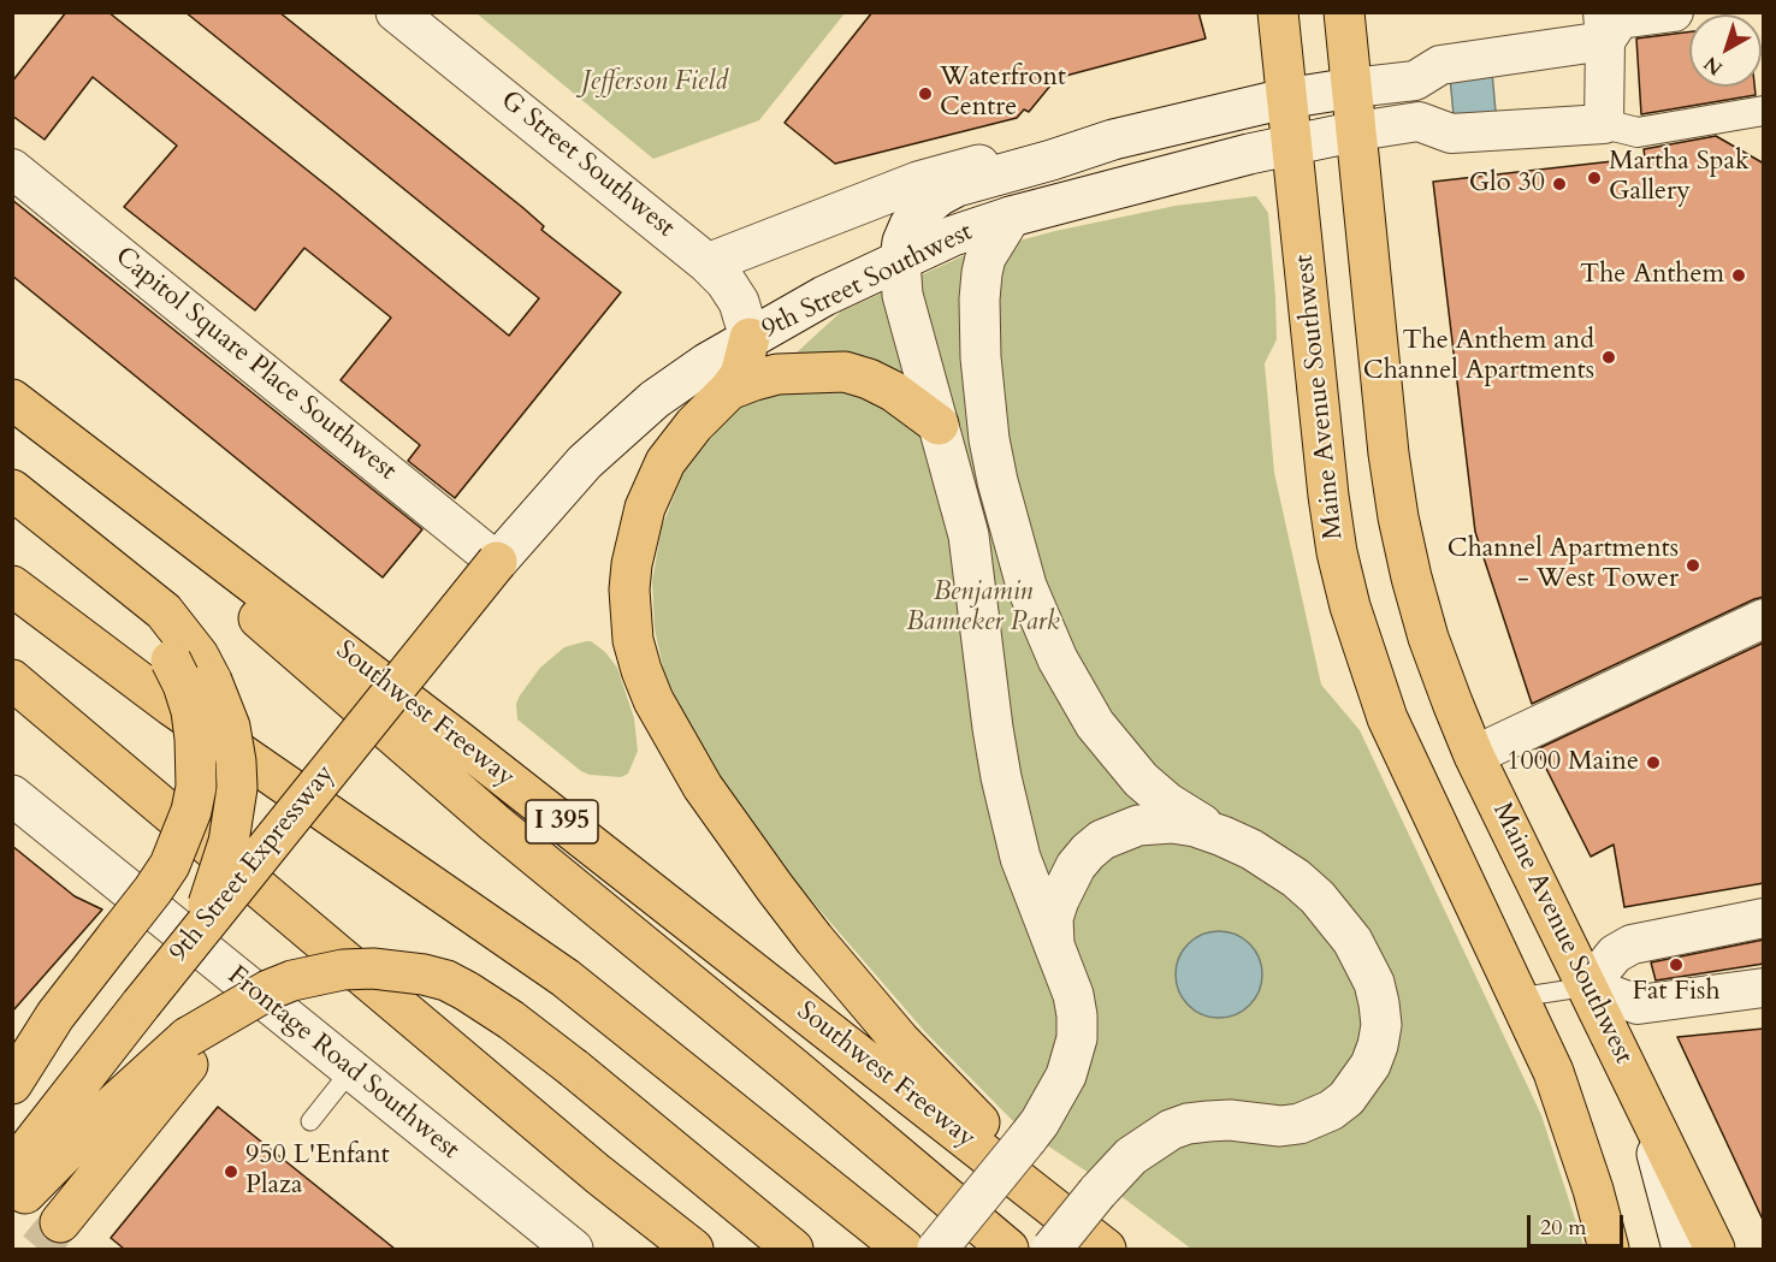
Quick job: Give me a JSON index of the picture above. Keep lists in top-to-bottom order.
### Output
{
  "streets": {
    "main road": [
      "Maine Avenue Southwest",
      "Southwest Freeway",
      "I 395",
      "9th Street Expressway"
    ],
    "street": [
      "G Street Southwest",
      "9th Street Southwest",
      "Capitol Square Place Southwest",
      "Frontage Road Southwest"
    ]
  },
  "crossings": [
    ["G Street Southwest", "9th Street Southwest"],
    ["9th Street Southwest", "Capitol Square Place Southwest"],
    ["9th Street Southwest", "Maine Avenue Southwest"],
    ["9th Street Southwest", "9th Street Expressway"],
    ["Capitol Square Place Southwest", "9th Street Expressway"]
  ],
  "parks": ["Jefferson Field", "Benjamin Banneker Park"],
  "places": [
    "Waterfront Centre",
    "Martha Spak Gallery",
    "Glo 30",
    "The Anthem",
    "The Anthem and Channel Apartments",
    "Channel Apartments - West Tower",
    "1000 Maine",
    "Fat Fish",
    "950 L'Enfant Plaza"
  ],
  "scale_bar": "20 m",
  "north": "bottom left"
}
